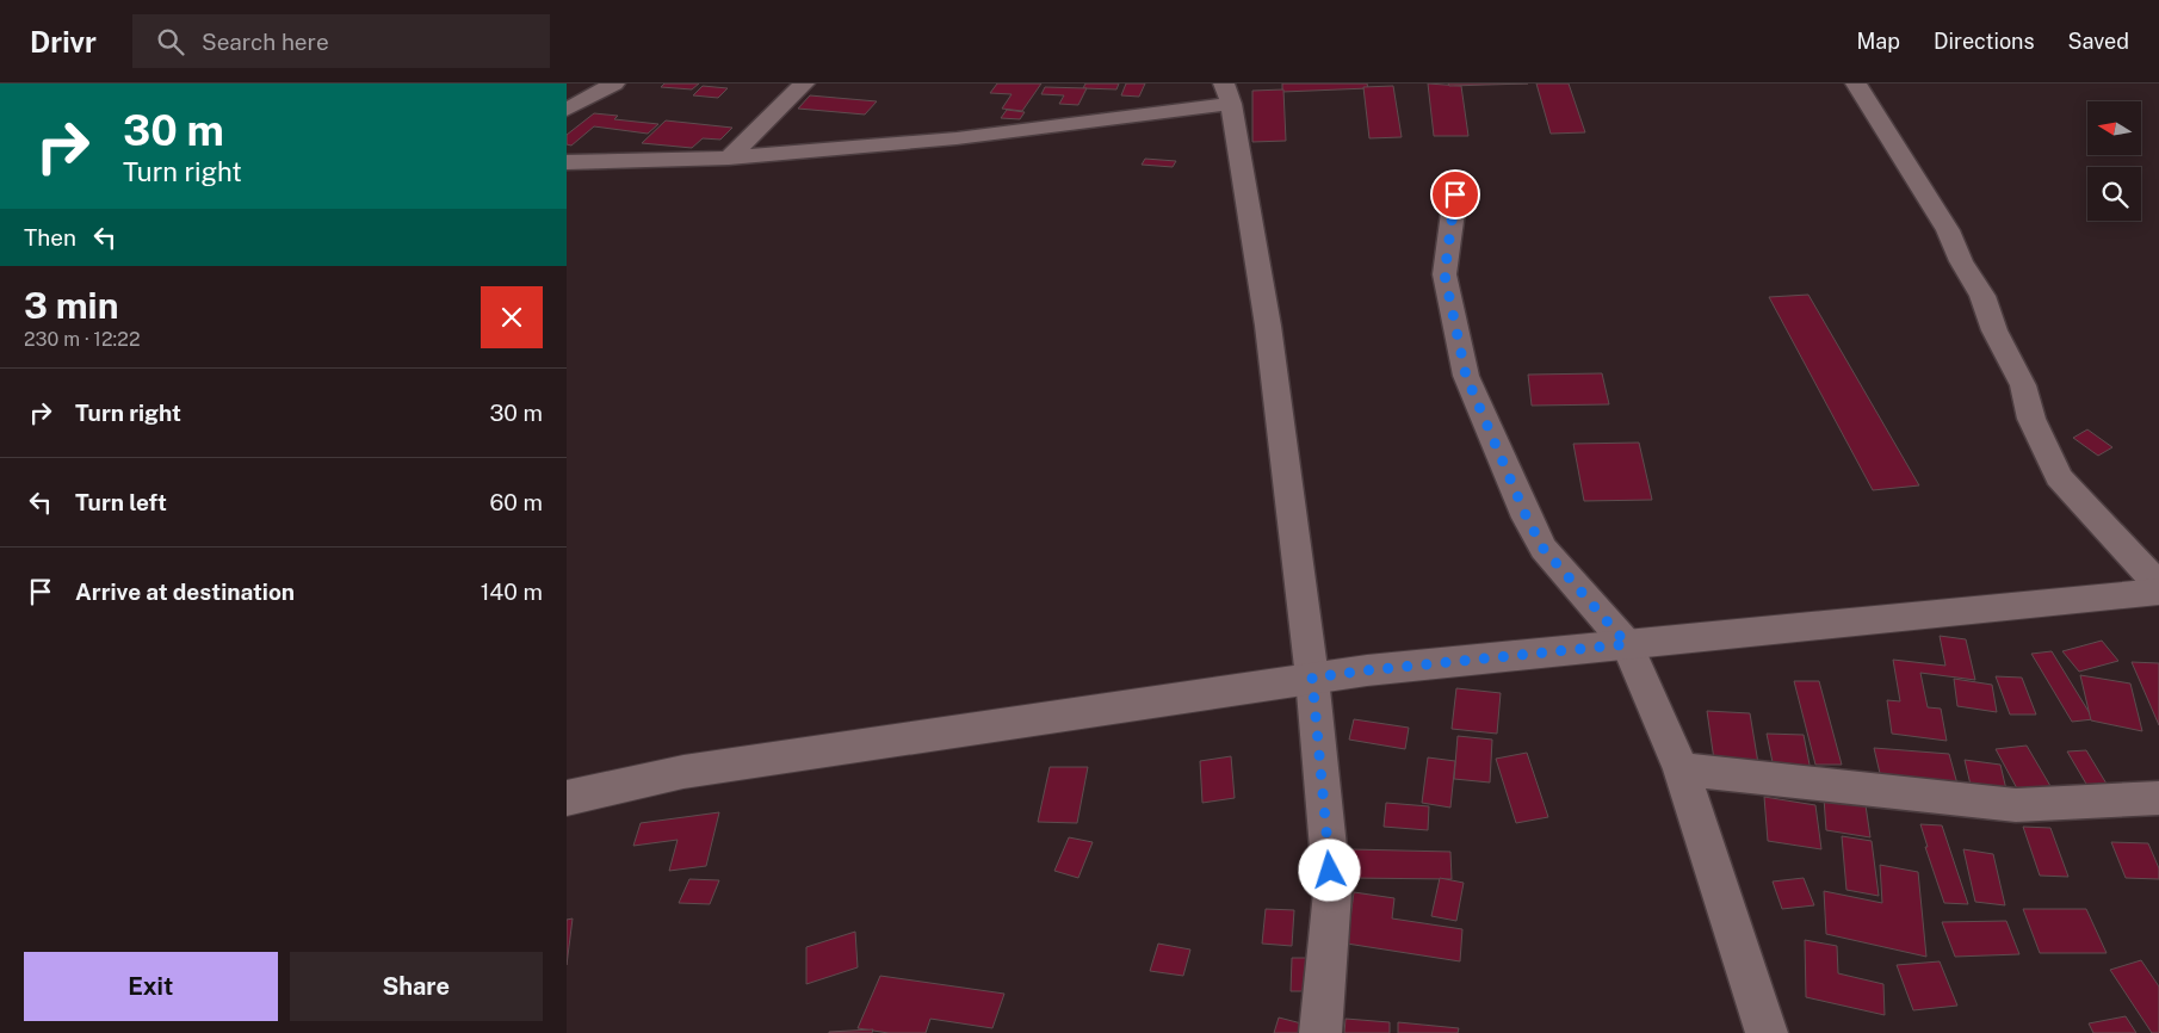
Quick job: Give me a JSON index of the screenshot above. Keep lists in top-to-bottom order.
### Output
{
  "north": "left",
  "page": {
    "header": "Drivr",
    "search": "Search here",
    "nav": ["Map", "Directions", "Saved"],
    "turn": ["30 m", "Turn right"],
    "then": "Then",
    "heading": ["3 min", "230 m · 12:22"],
    "list": [
      {
        "name": "Turn right",
        "value": "30 m"
      },
      {
        "name": "Turn left",
        "value": "60 m"
      },
      {
        "name": "Arrive at destination",
        "value": "140 m"
      }
    ],
    "buttons": ["Exit", "Share"]
  }
}
